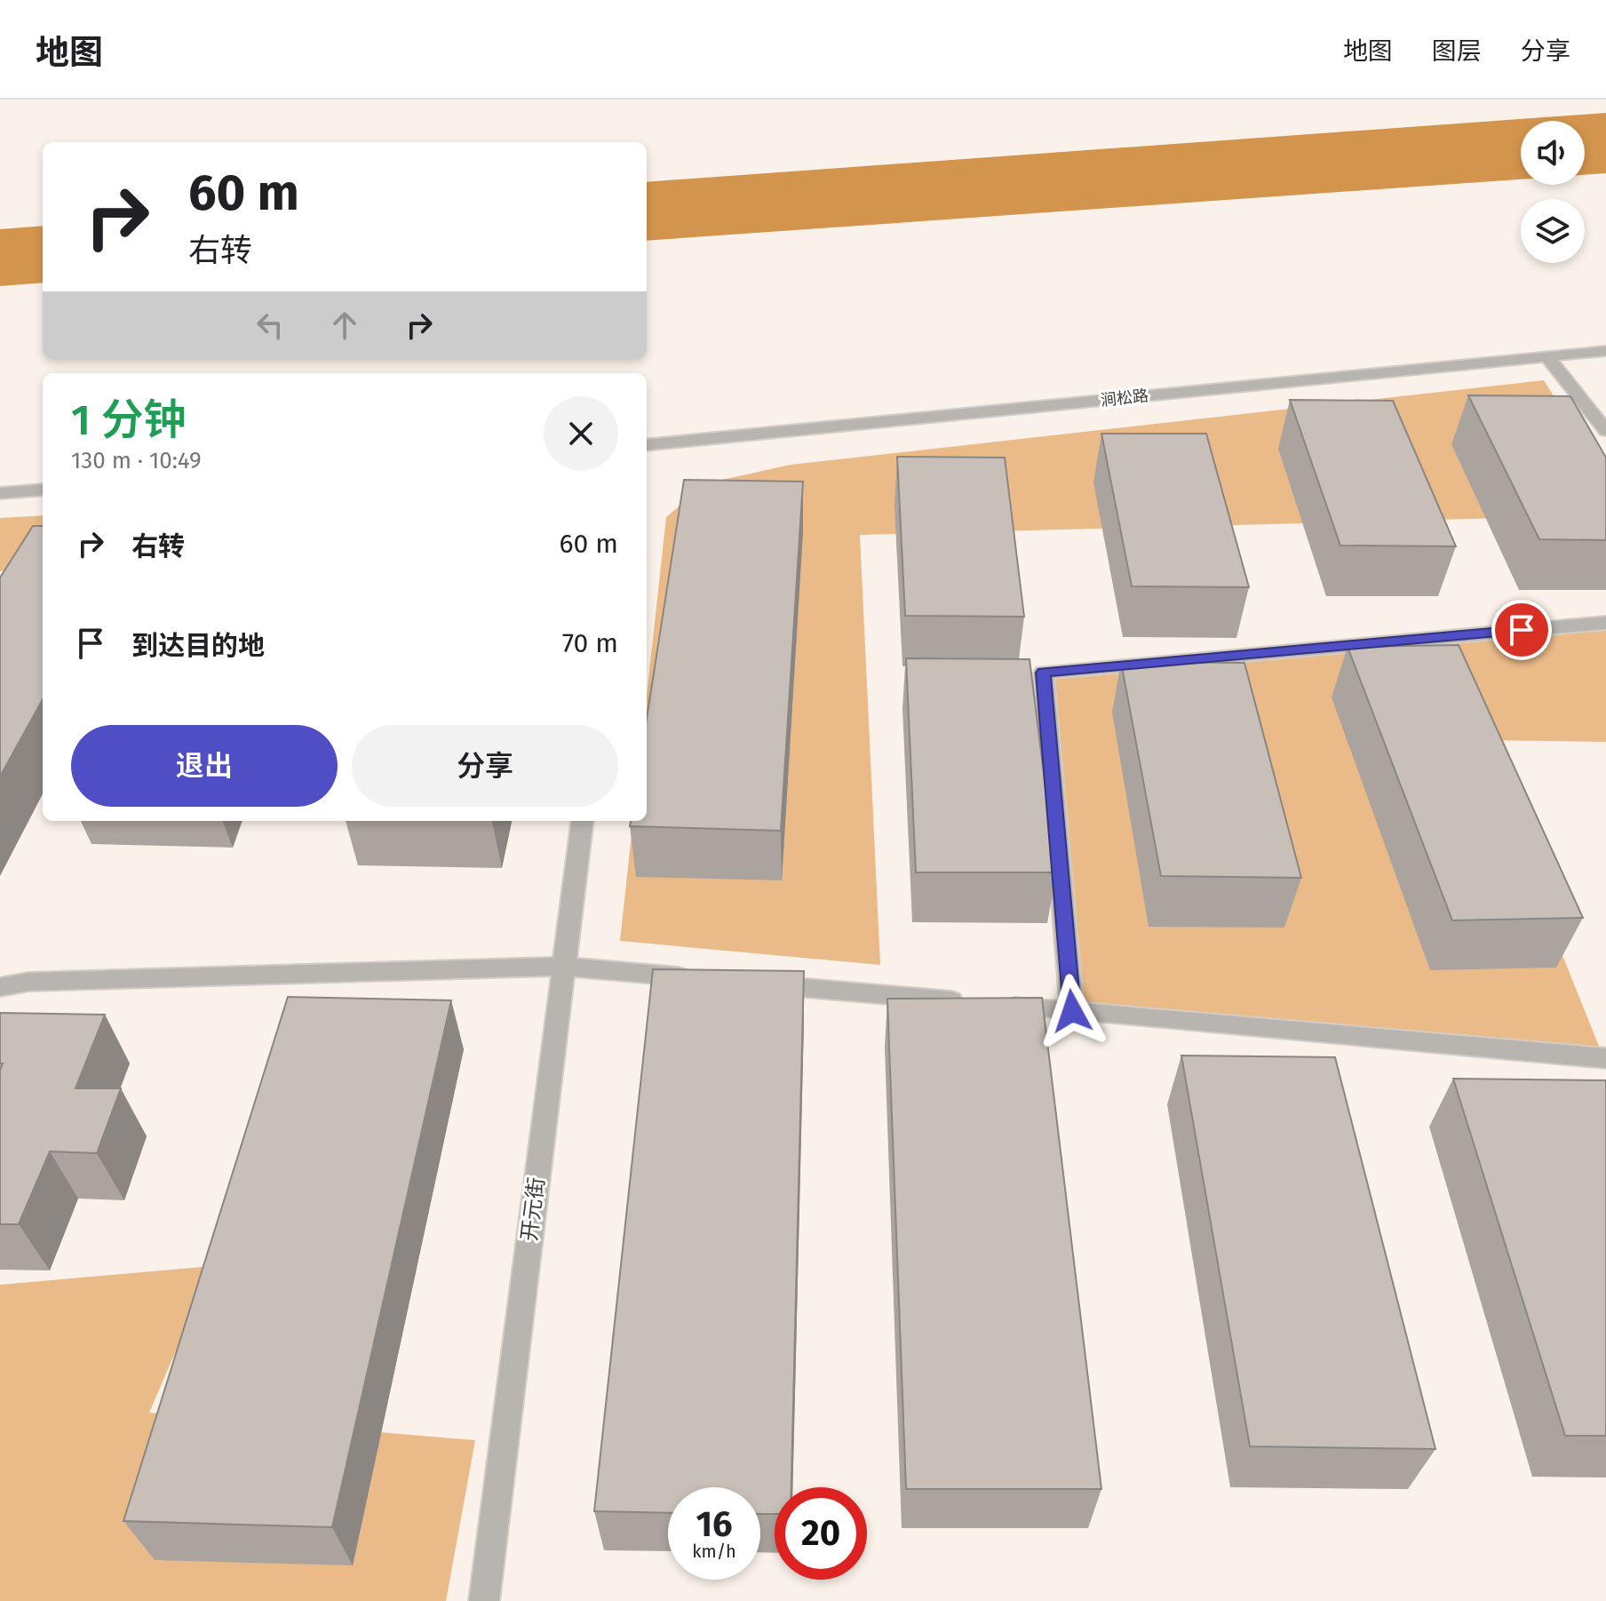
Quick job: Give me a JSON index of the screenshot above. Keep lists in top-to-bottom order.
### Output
{
  "streets": {
    "street": ["涧松路", "开元街"]
  },
  "page": {
    "header": "地图",
    "nav": ["地图", "图层", "分享"],
    "turn": ["60 m", "右转"],
    "heading": ["1 分钟", "130 m · 10:49"],
    "list": [
      {
        "name": "右转",
        "value": "60 m"
      },
      {
        "name": "到达目的地",
        "value": "70 m"
      }
    ],
    "buttons": ["退出", "分享"],
    "speed": "16 km/h",
    "limit": "20"
  }
}
